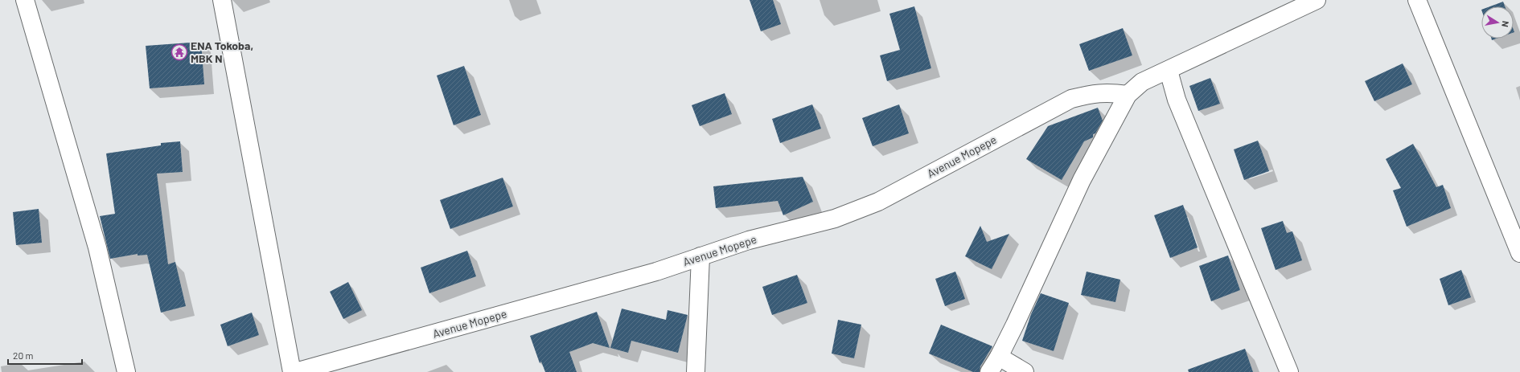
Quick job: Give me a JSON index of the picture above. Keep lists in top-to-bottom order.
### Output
{
  "streets": {
    "street": ["Avenue Mopepe"]
  },
  "places": {
    "temple": ["ENA Tokoba, MBK N"]
  },
  "scale_bar": "20 m",
  "north": "right"
}
